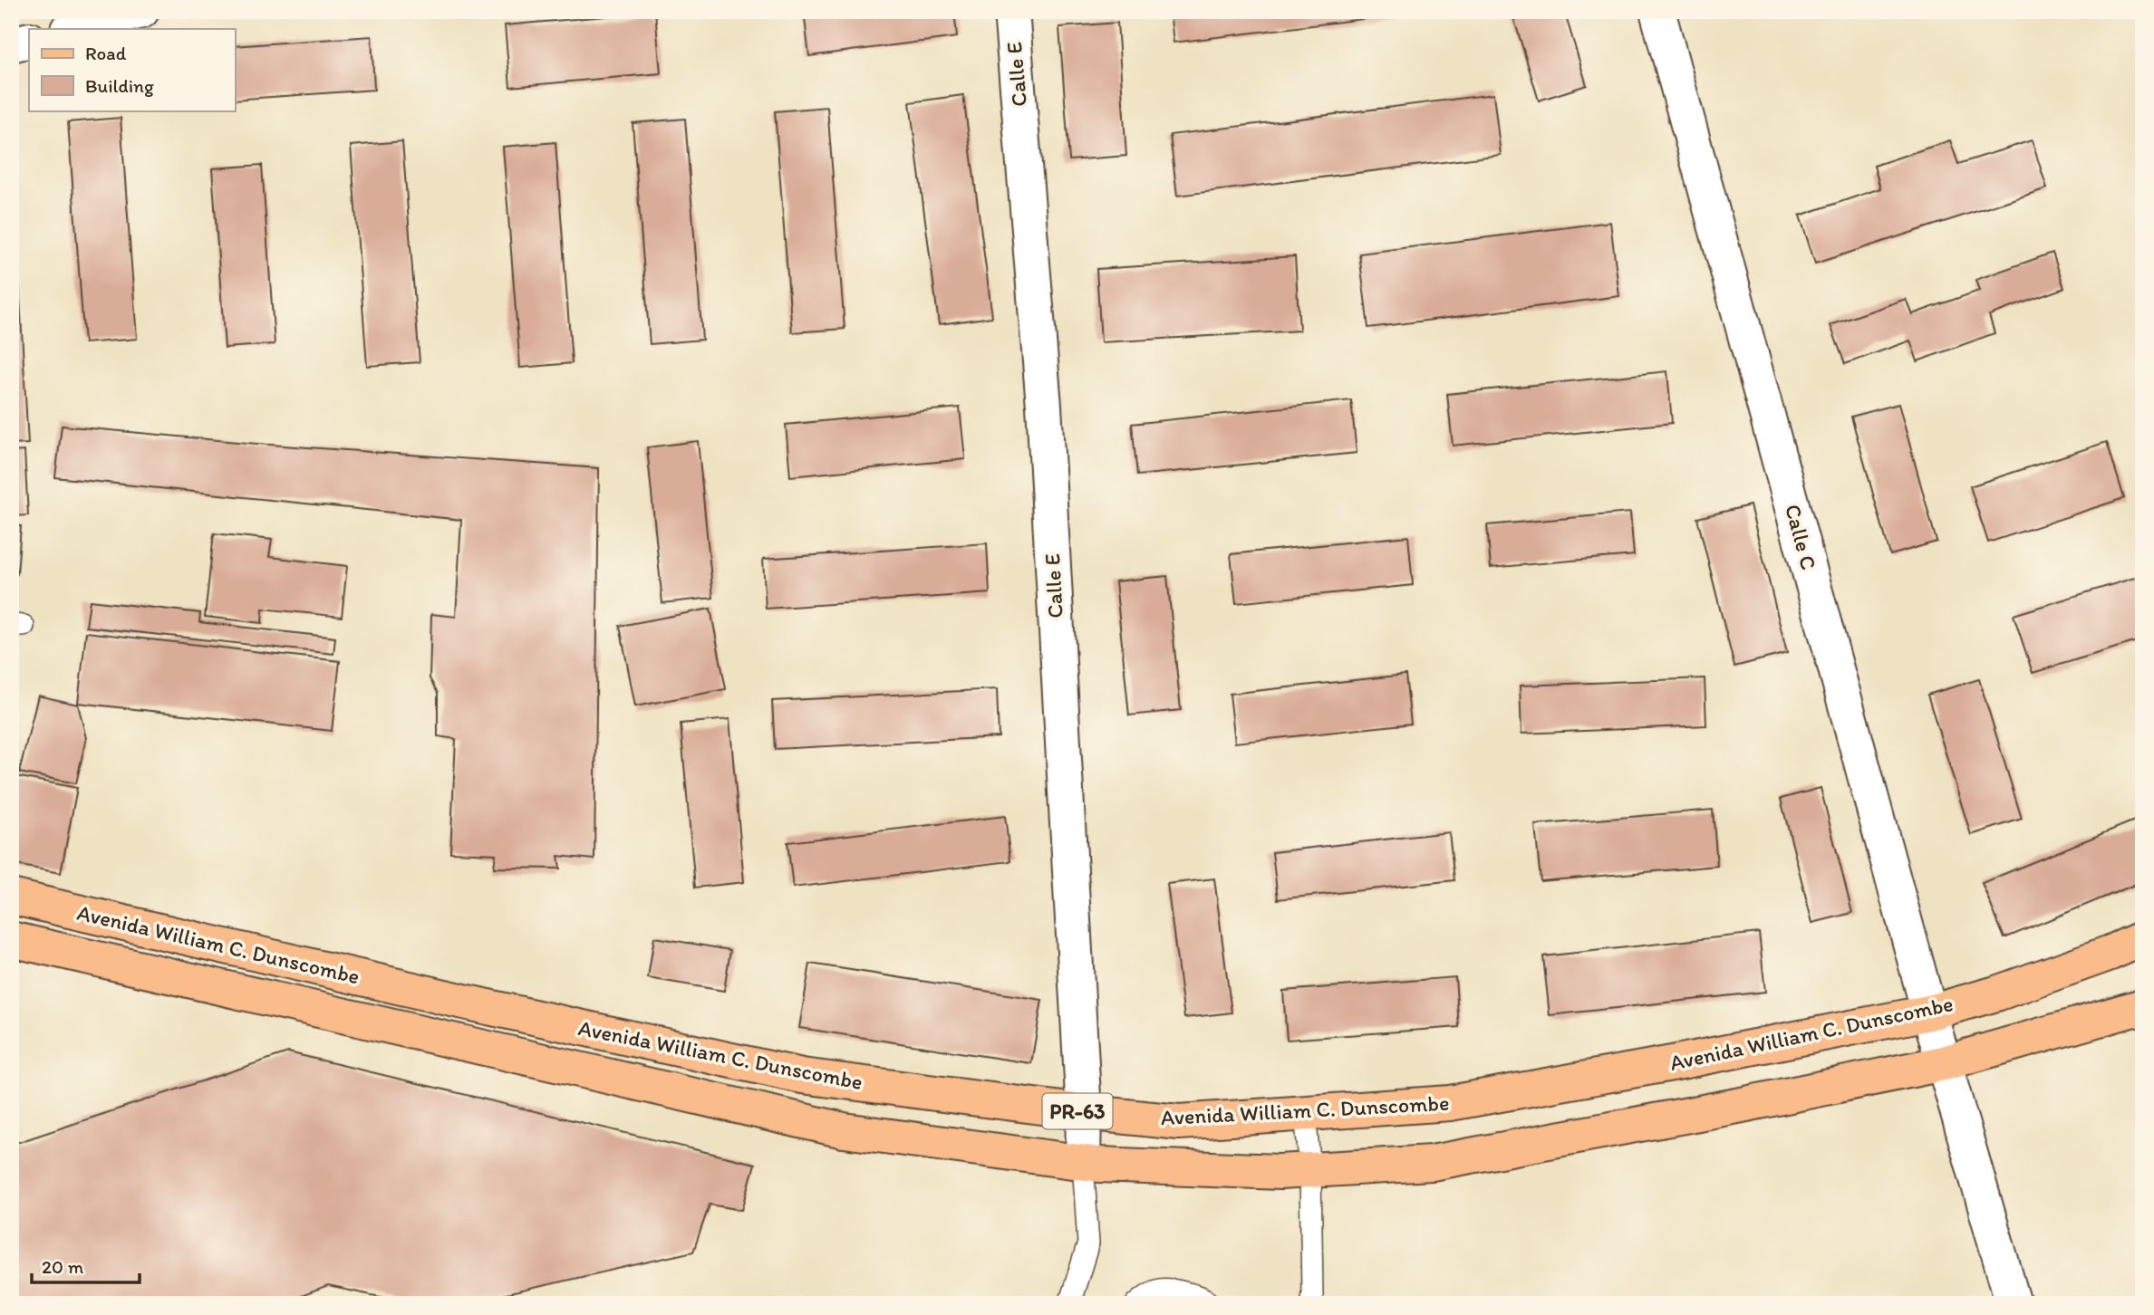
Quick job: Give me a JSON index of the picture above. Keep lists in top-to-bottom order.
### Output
{
  "streets": {
    "main road": ["Avenida William C. Dunscombe", "PR-63"],
    "street": ["Calle E", "Calle C"]
  },
  "crossings": [
    ["Calle E", "Avenida William C. Dunscombe"],
    ["Calle C", "Avenida William C. Dunscombe"]
  ],
  "legend": ["Road", "Building"],
  "scale_bar": "20 m"
}
